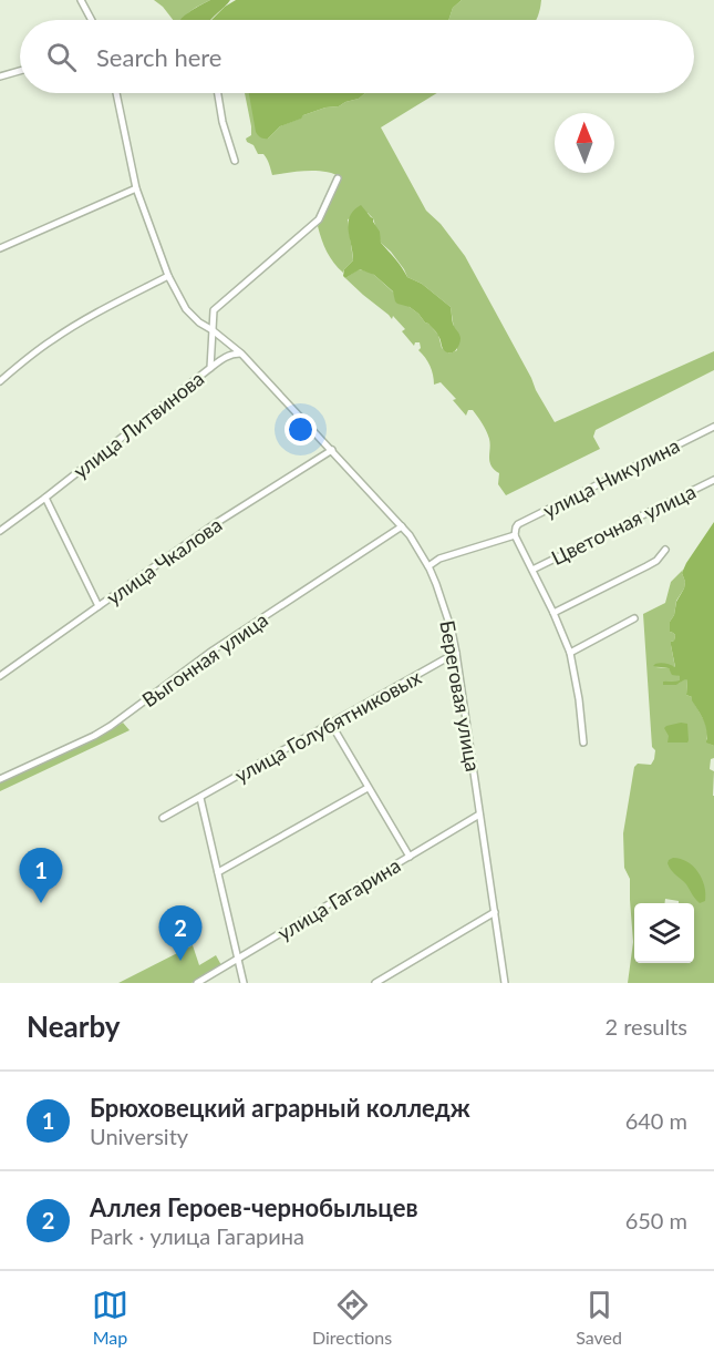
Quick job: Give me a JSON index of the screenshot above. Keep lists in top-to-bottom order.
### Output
{
  "streets": {
    "street": [
      "улица Литвинова",
      "улица Никулина",
      "Цветочная улица",
      "улица Чкалова",
      "Выгонная улица",
      "Береговая улица",
      "улица Голубятниковых",
      "улица Гагарина"
    ]
  },
  "crossings": [
    ["улица Литвинова", "Береговая улица"],
    ["улица Чкалова", "Береговая улица"],
    ["Выгонная улица", "Береговая улица"],
    ["Береговая улица", "улица Голубятниковых"],
    ["Береговая улица", "улица Гагарина"]
  ],
  "north": "top",
  "page": {
    "search": "Search here",
    "pins": ["1", "2"],
    "heading": ["Nearby", "2 results"],
    "list": [
      {
        "mark": "1",
        "name": "Брюховецкий аграрный колледж",
        "note": "University",
        "value": "640 m"
      },
      {
        "mark": "2",
        "name": "Аллея Героев-чернобыльцев",
        "note": "Park · улица Гагарина",
        "value": "650 m"
      }
    ],
    "nav": ["Map", "Directions", "Saved"]
  }
}
